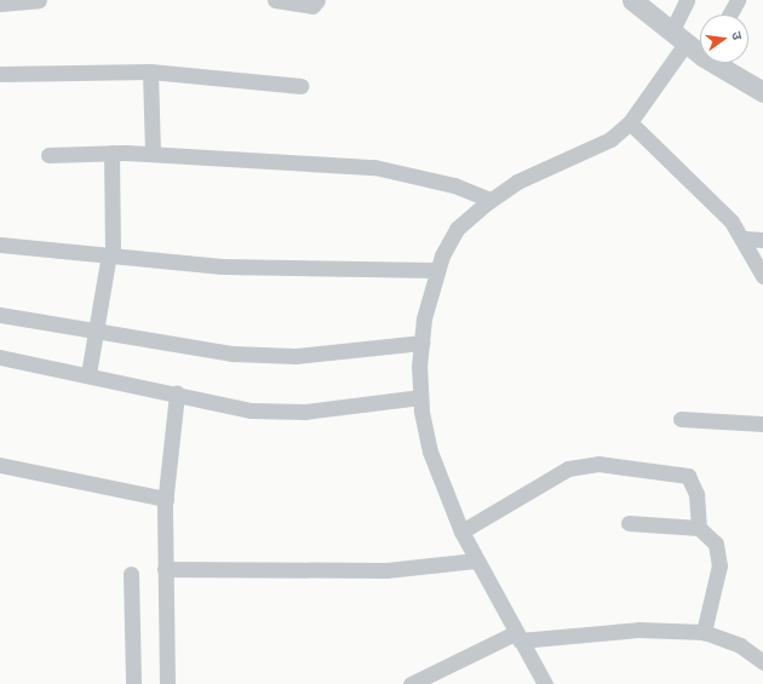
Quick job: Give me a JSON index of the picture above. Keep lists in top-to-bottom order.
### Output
{
  "north": "right"
}
